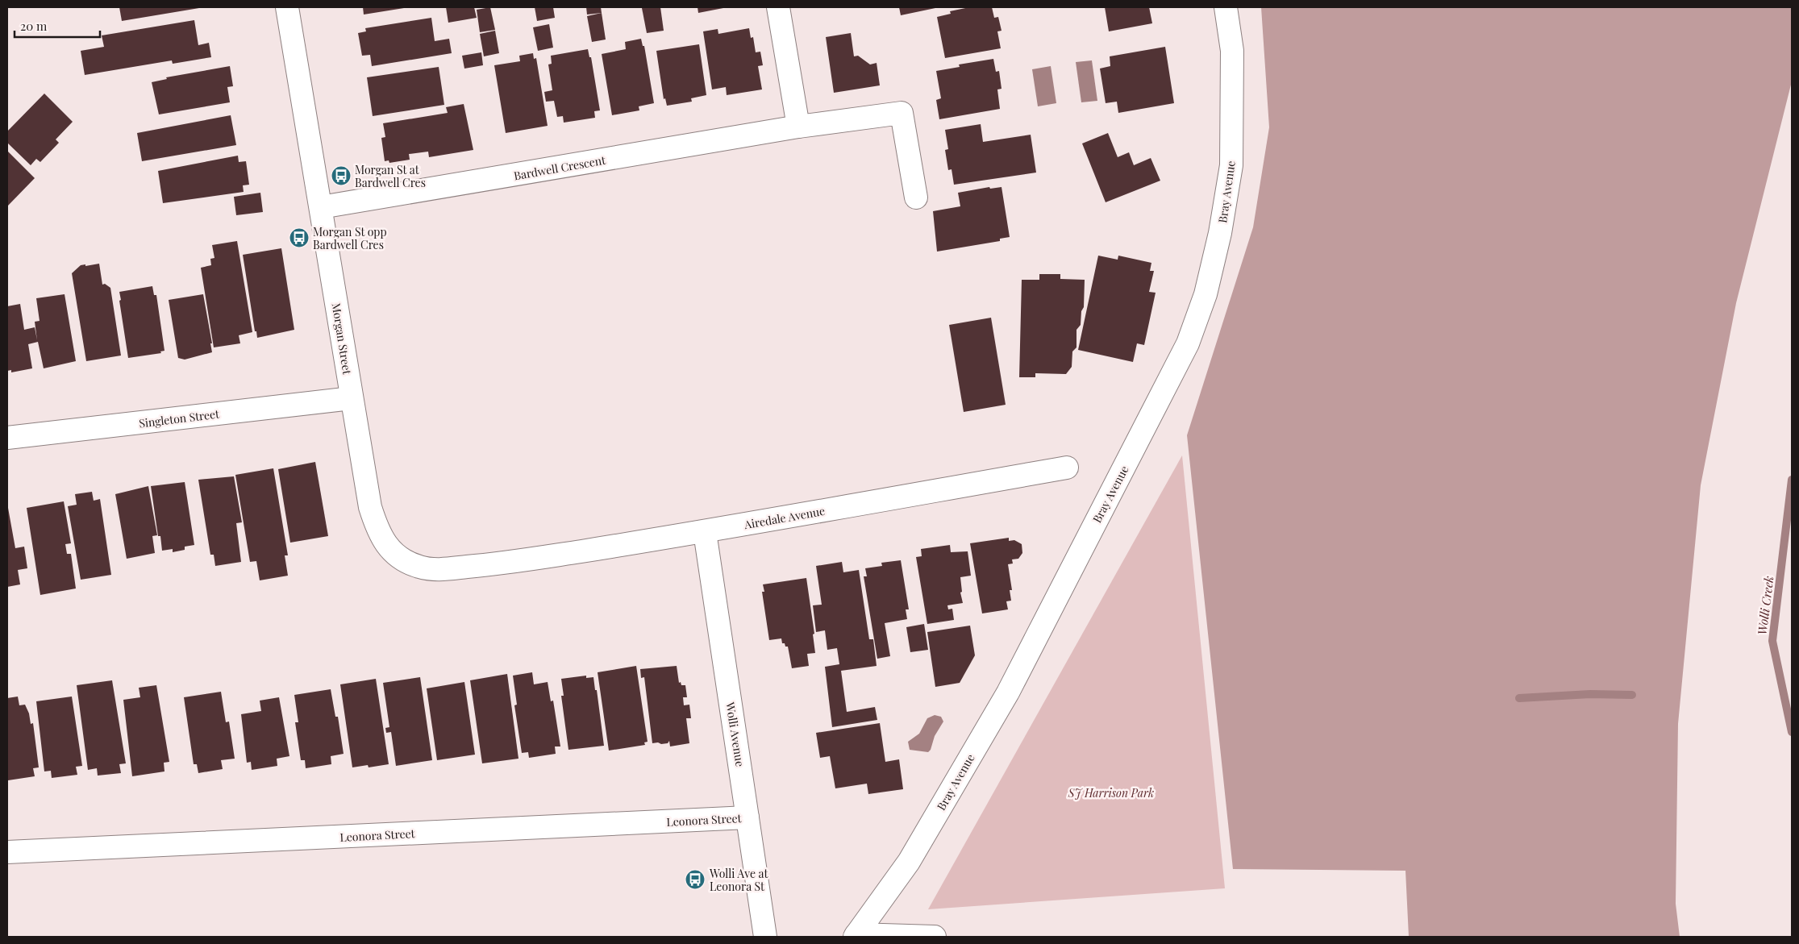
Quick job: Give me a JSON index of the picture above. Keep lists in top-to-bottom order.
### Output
{
  "streets": {
    "street": [
      "Bardwell Crescent",
      "Bray Avenue",
      "Morgan Street",
      "Singleton Street",
      "Airedale Avenue",
      "Wolli Avenue",
      "Leonora Street"
    ]
  },
  "crossings": [
    ["Bardwell Crescent", "Morgan Street"],
    ["Morgan Street", "Singleton Street"],
    ["Morgan Street", "Airedale Avenue"],
    ["Airedale Avenue", "Wolli Avenue"],
    ["Wolli Avenue", "Leonora Street"]
  ],
  "water": ["Wolli Creek"],
  "parks": ["SJ Harrison Park"],
  "places": {
    "bus stop": ["Morgan St at Bardwell Cres", "Morgan St opp Bardwell Cres", "Wolli Ave at Leonora St"]
  },
  "scale_bar": "20 m"
}
